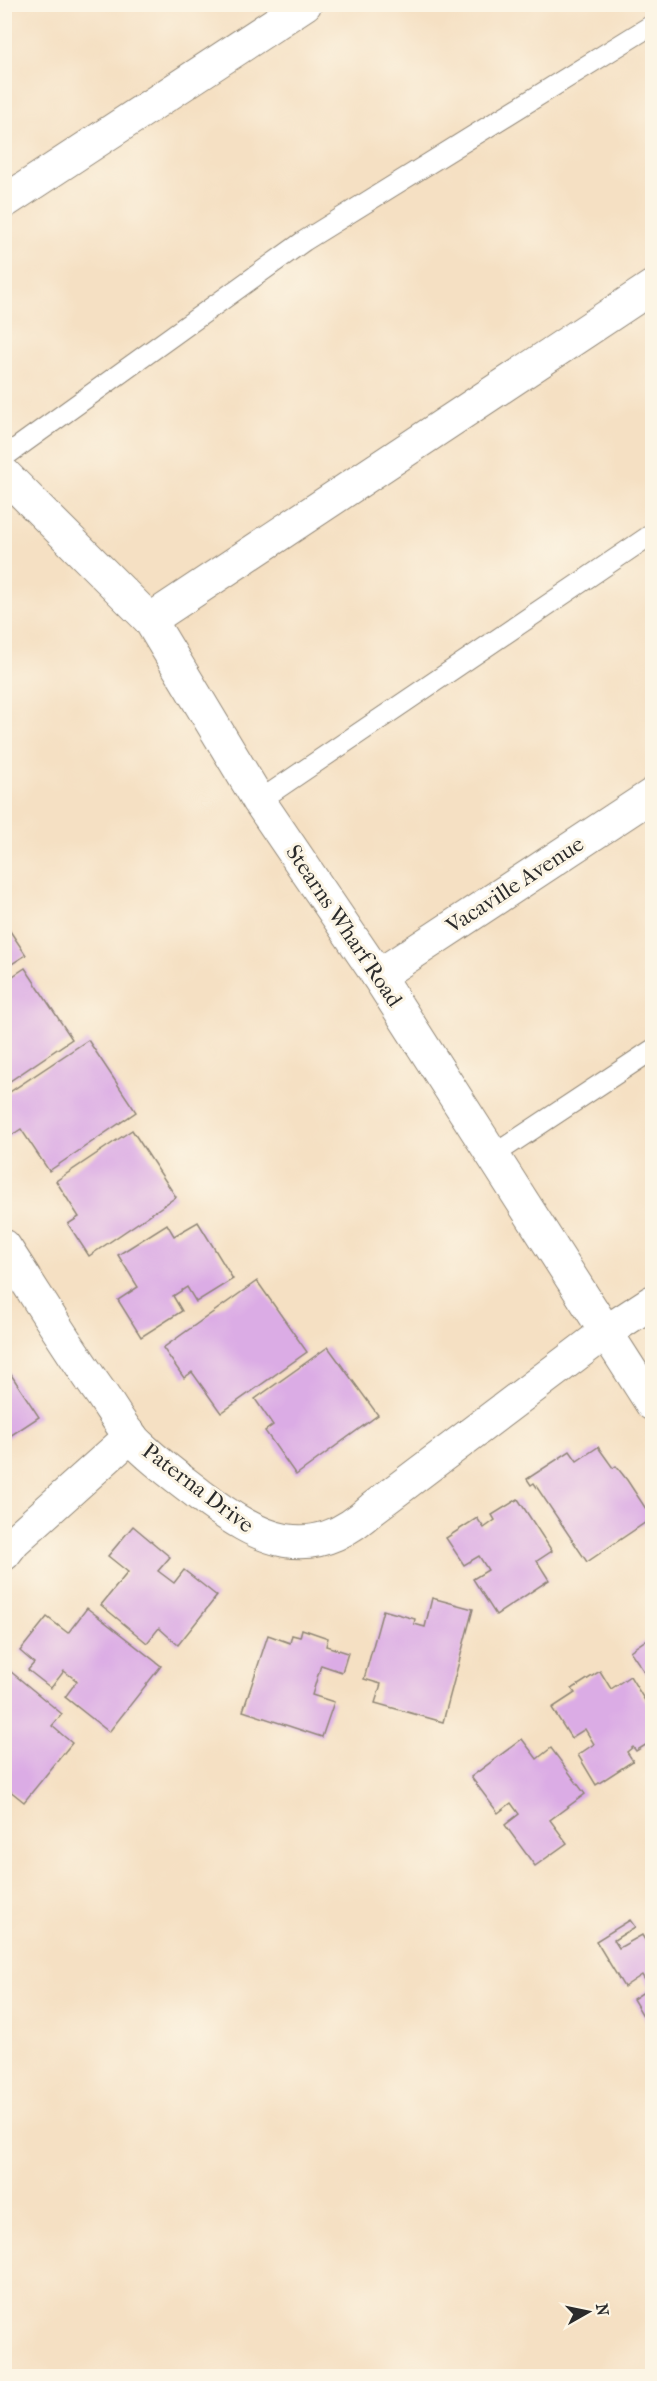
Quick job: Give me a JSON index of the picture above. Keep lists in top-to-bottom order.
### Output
{
  "streets": {
    "street": ["Vacaville Avenue", "Stearns Wharf Road", "Paterna Drive"]
  },
  "crossings": [
    ["Vacaville Avenue", "Stearns Wharf Road"],
    ["Stearns Wharf Road", "Paterna Drive"]
  ],
  "north": "right"
}
